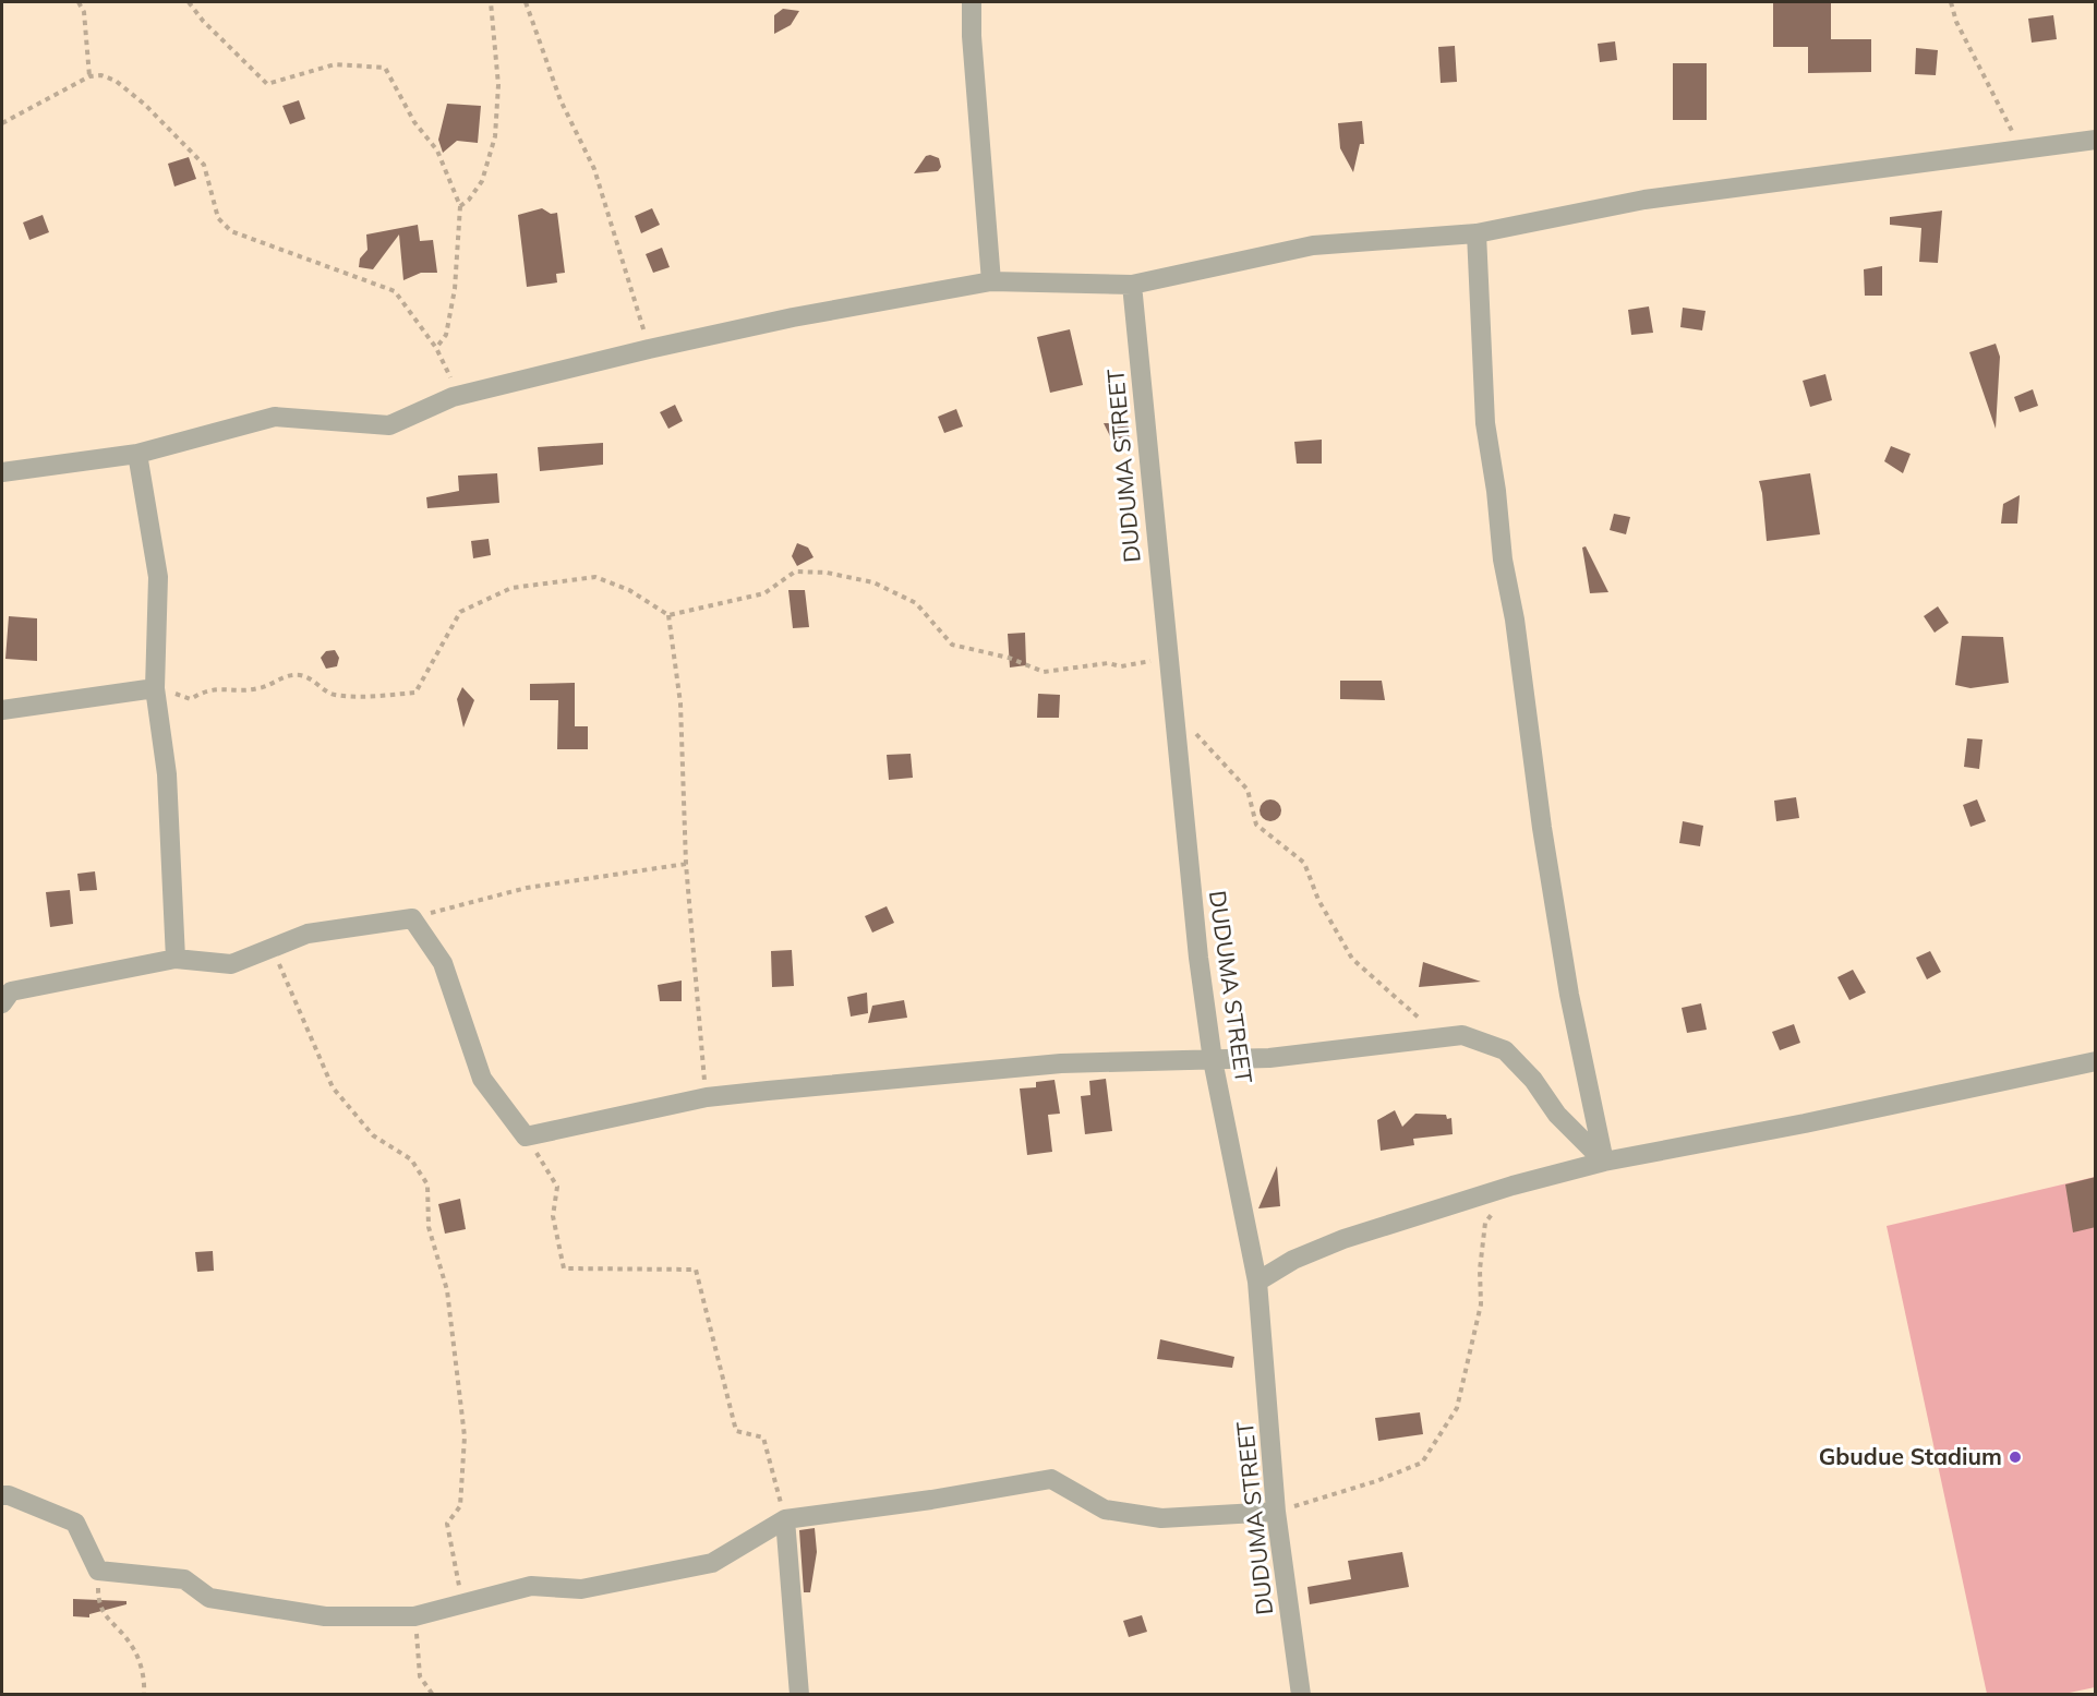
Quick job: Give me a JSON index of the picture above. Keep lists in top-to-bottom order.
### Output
{
  "streets": {
    "street": ["DUDUMA STREET"]
  },
  "places": ["Gbudue Stadium"]
}
